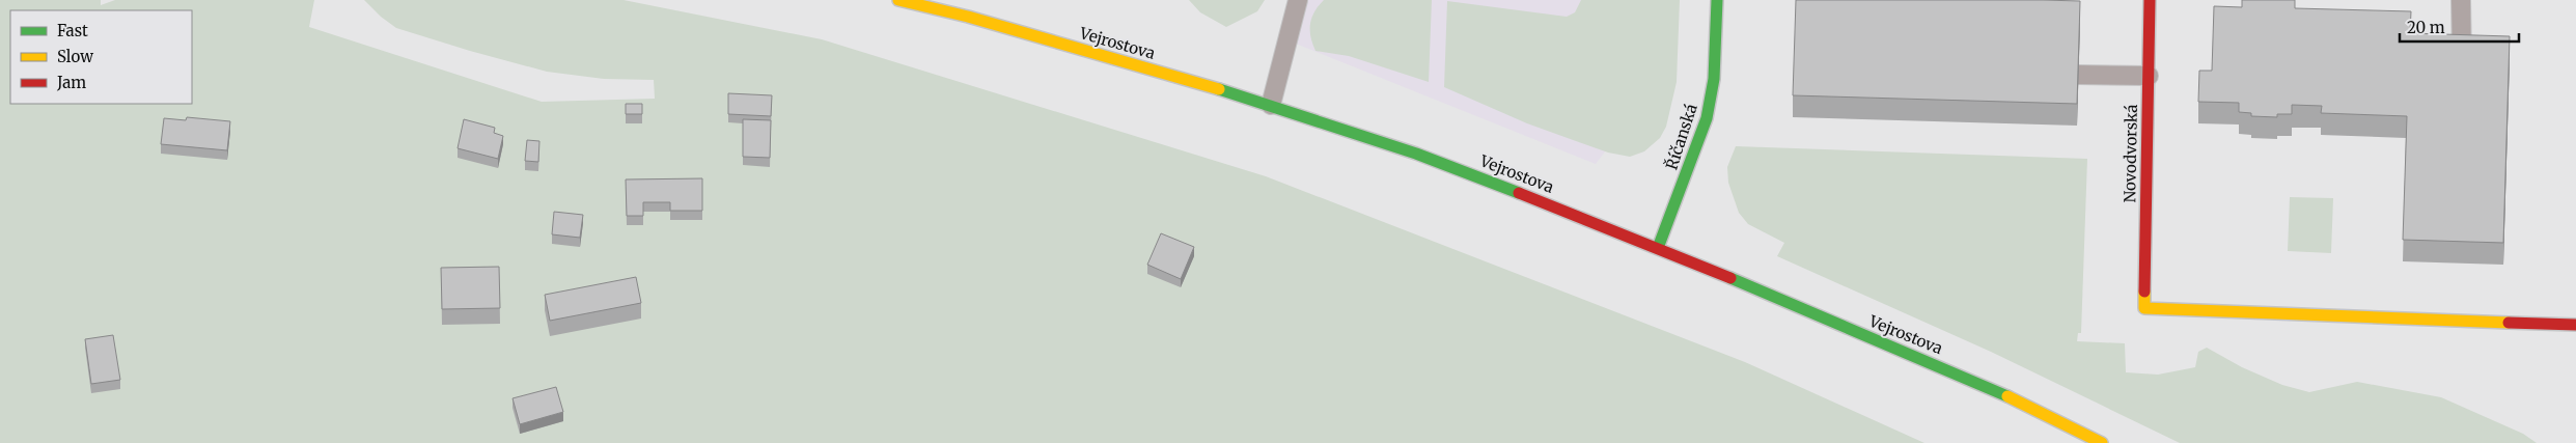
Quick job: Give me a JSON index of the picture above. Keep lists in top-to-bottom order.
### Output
{
  "streets": {
    "street": ["Vejrostova", "Říčanská", "Novodvorská"]
  },
  "crossings": [
    ["Vejrostova", "Říčanská"]
  ],
  "legend": ["Fast", "Slow", "Jam"],
  "scale_bar": "20 m"
}
